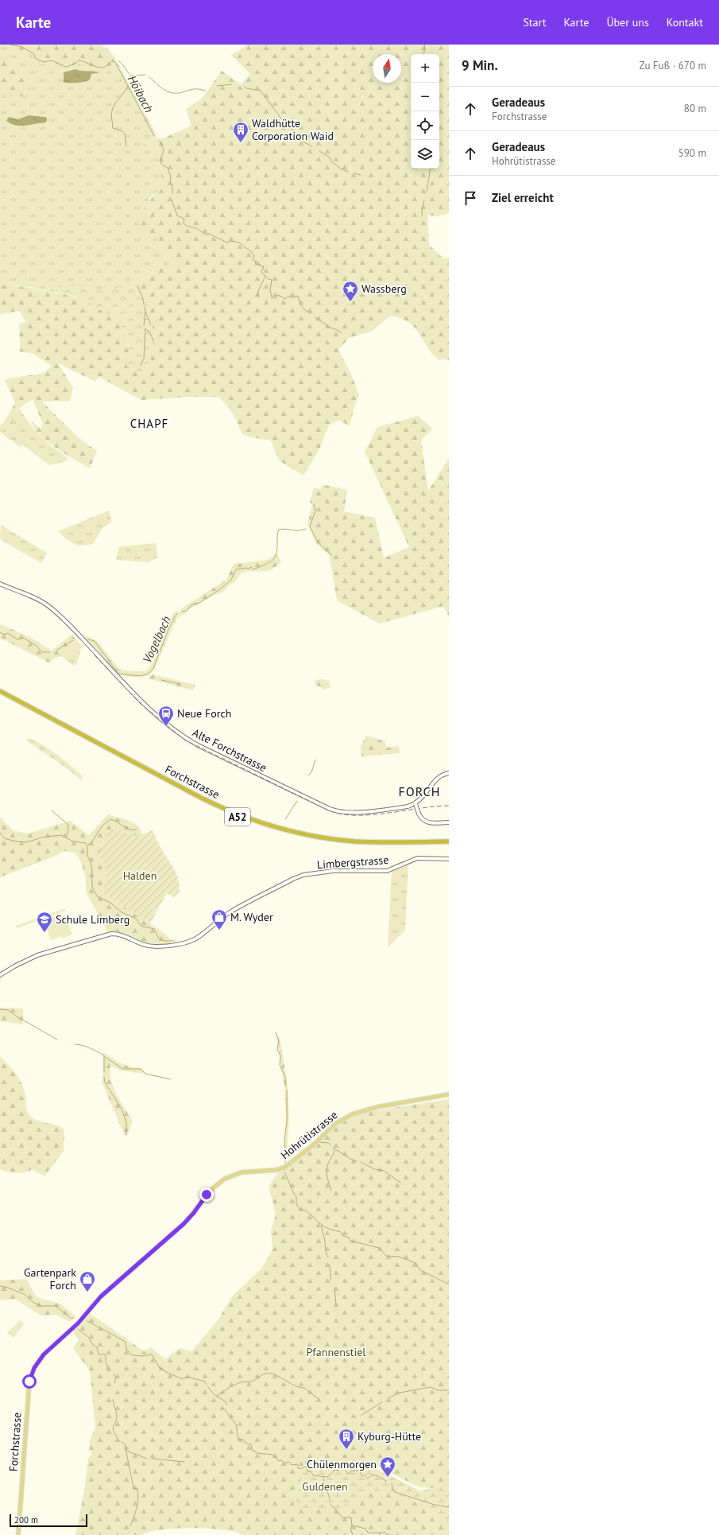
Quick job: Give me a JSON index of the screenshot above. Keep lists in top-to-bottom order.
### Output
{
  "streets": {
    "highway": ["Forchstrasse", "A52"],
    "main road": ["Hohrütistrasse"],
    "street": ["Alte Forchstrasse", "Limbergstrasse"]
  },
  "crossings": [
    ["Forchstrasse", "Hohrütistrasse"]
  ],
  "districts": ["CHAPF", "FORCH"],
  "water": ["Höibach", "Vogelbach"],
  "parks": ["Halden", "Pfannenstiel", "Guldenen"],
  "places": {
    "building": ["Waldhütte Corporation Waid", "Kyburg-Hütte"],
    "place": ["Wassberg", "Chülenmorgen"],
    "station": ["Neue Forch"],
    "shop": ["M. Wyder", "Gartenpark Forch"],
    "school or university": ["Schule Limberg"]
  },
  "scale_bar": "200 m",
  "north": "top",
  "page": {
    "header": "Karte",
    "nav": [
      "Start",
      "Karte",
      "Über uns",
      "Kontakt"
    ],
    "heading": ["9 Min.", "Zu Fuß · 670 m"],
    "map_buttons": ["+", "−"],
    "list": [
      ["Geradeaus", "Forchstrasse", "80 m"],
      ["Geradeaus", "Hohrütistrasse", "590 m"],
      "Ziel erreicht"
    ],
    "scale": "200 m"
  }
}
